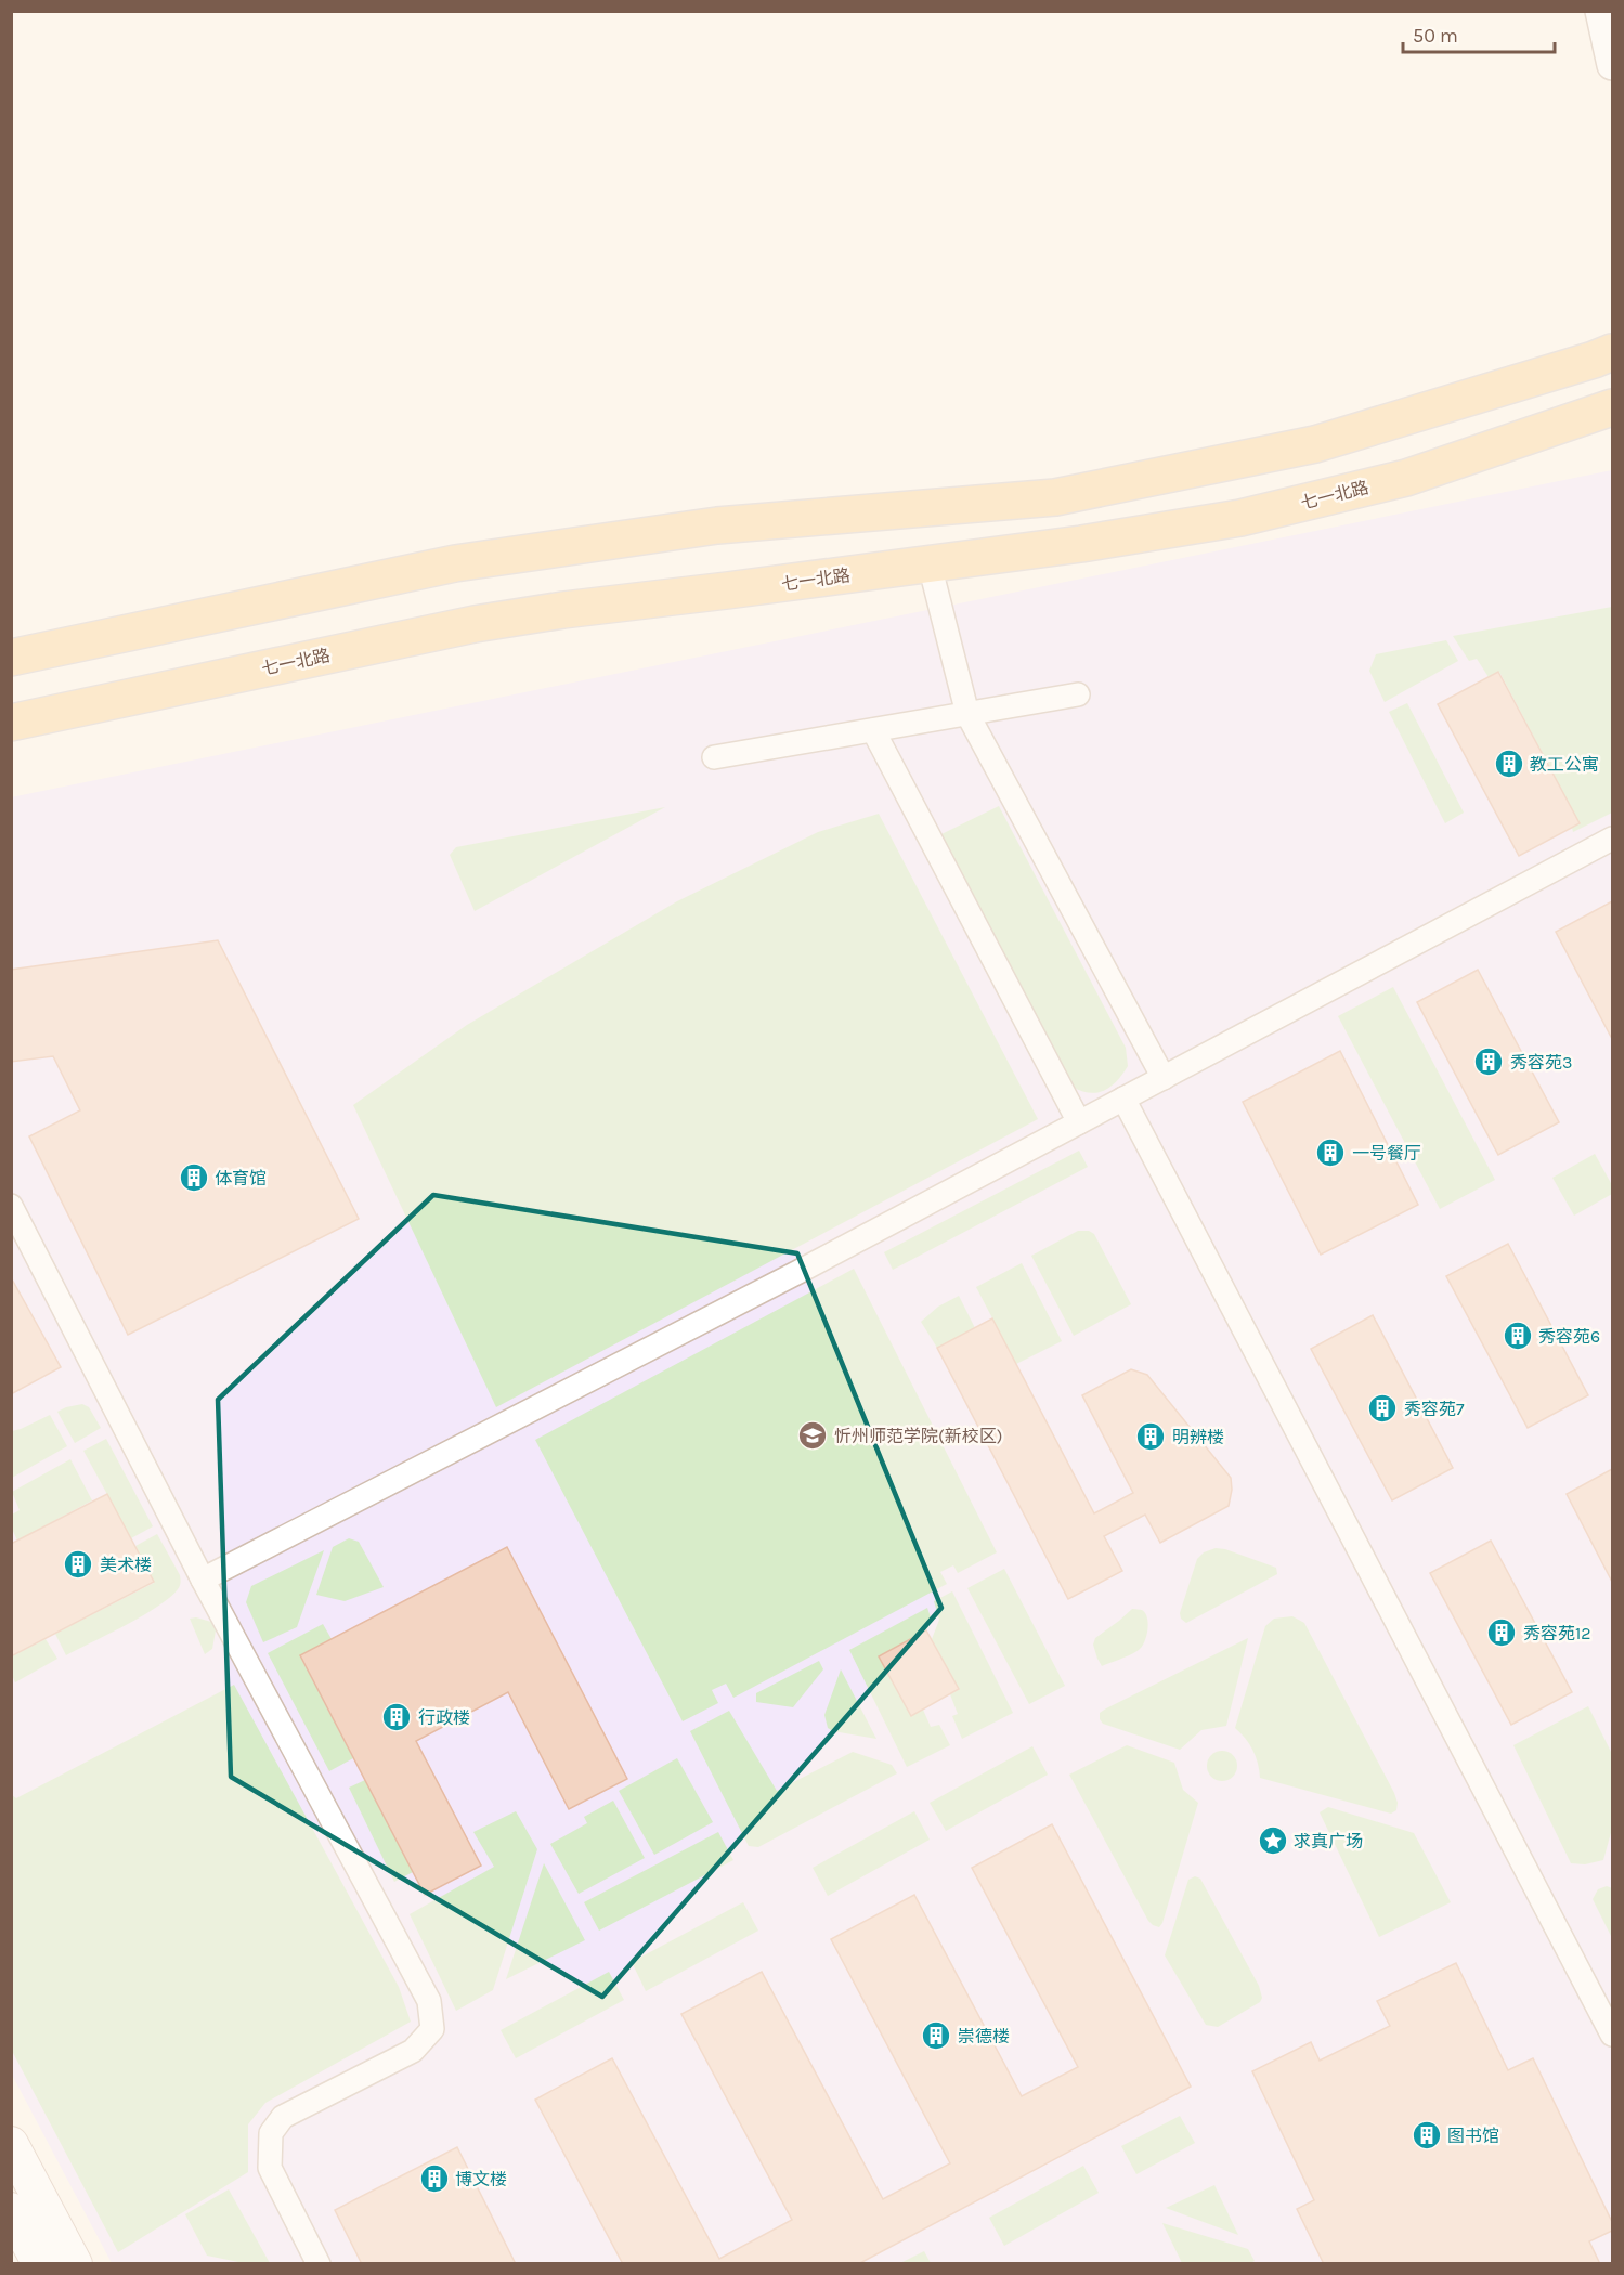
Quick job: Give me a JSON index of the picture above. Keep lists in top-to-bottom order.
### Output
{
  "streets": {
    "main road": ["七一北路"]
  },
  "places": {
    "building": [
      "教工公寓",
      "秀容苑3",
      "一号餐厅",
      "体育馆",
      "秀容苑6",
      "秀容苑7",
      "明辨楼",
      "美术楼",
      "秀容苑12",
      "行政楼",
      "崇德楼",
      "图书馆",
      "博文楼"
    ],
    "school or university": ["忻州师范学院(新校区)"],
    "place": ["求真广场"]
  },
  "scale_bar": "50 m"
}
